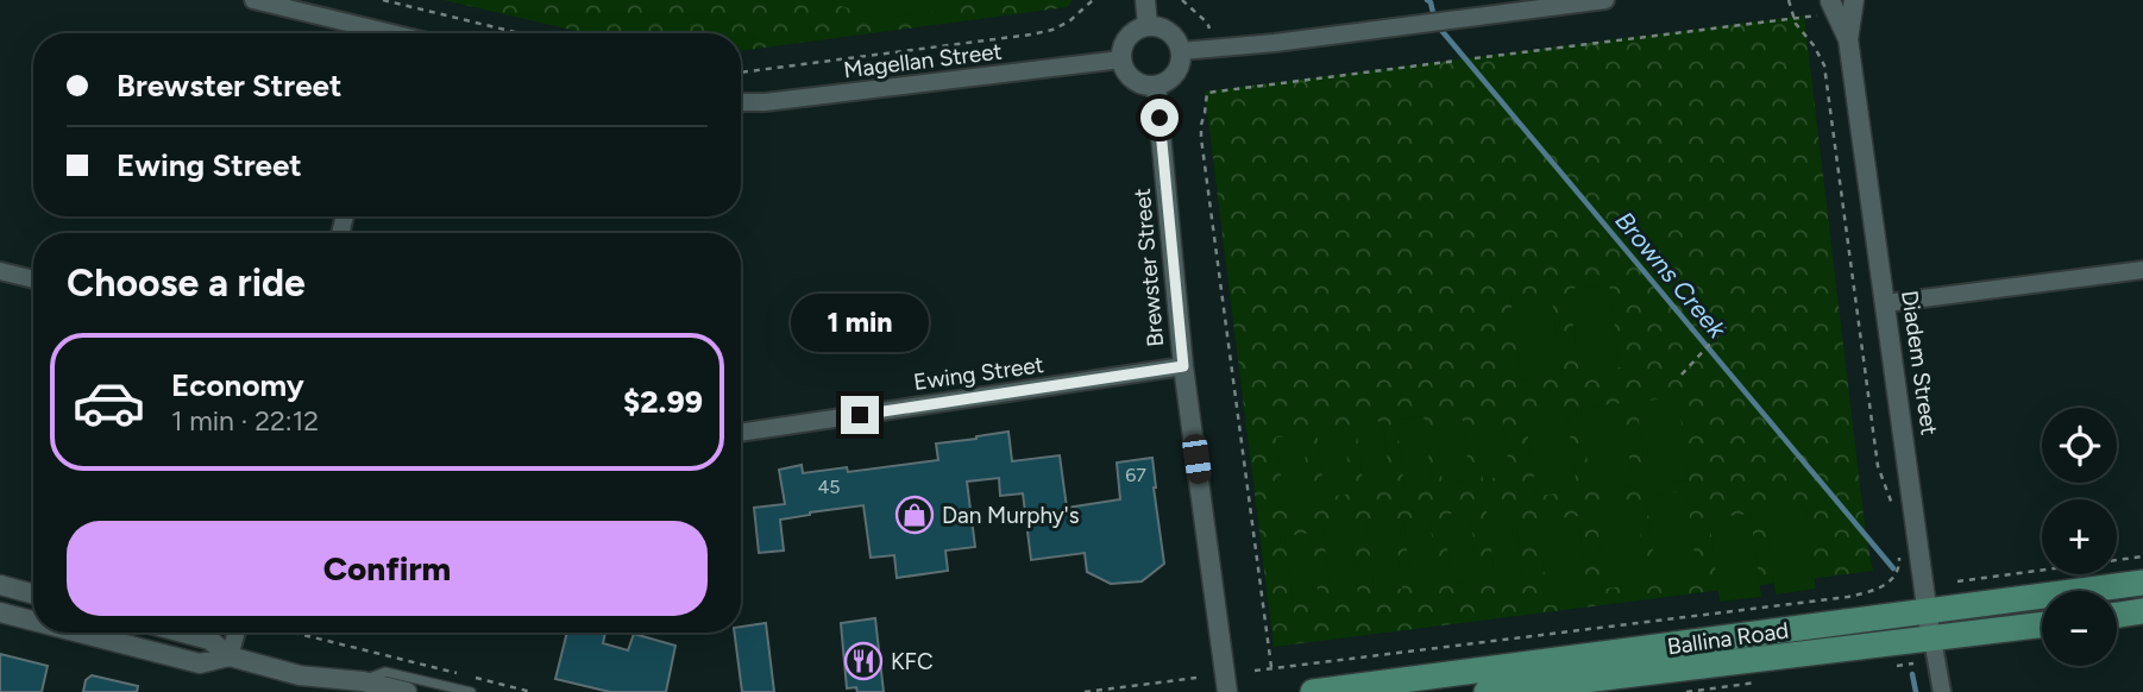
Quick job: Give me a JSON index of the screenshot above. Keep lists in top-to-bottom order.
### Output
{
  "streets": {
    "main road": ["Ballina Road"],
    "street": [
      "Magellan Street",
      "Brewster Street",
      "Diadem Street",
      "Ewing Street"
    ]
  },
  "crossings": [
    ["Magellan Street", "Brewster Street"],
    ["Brewster Street", "Ewing Street"],
    ["Diadem Street", "Ballina Road"]
  ],
  "water": ["Browns Creek"],
  "places": {
    "shop": ["Dan Murphy's"],
    "restaurant": ["KFC"]
  },
  "house_numbers": ["67", "45"],
  "page": {
    "banner": ["Brewster Street", "Ewing Street"],
    "heading": "Choose a ride",
    "bubble": "1 min",
    "list": [
      {
        "name": "Economy",
        "note": "1 min · 22:12",
        "value": "$2.99"
      }
    ],
    "map_buttons": ["+", "−"],
    "buttons": "Confirm"
  }
}
